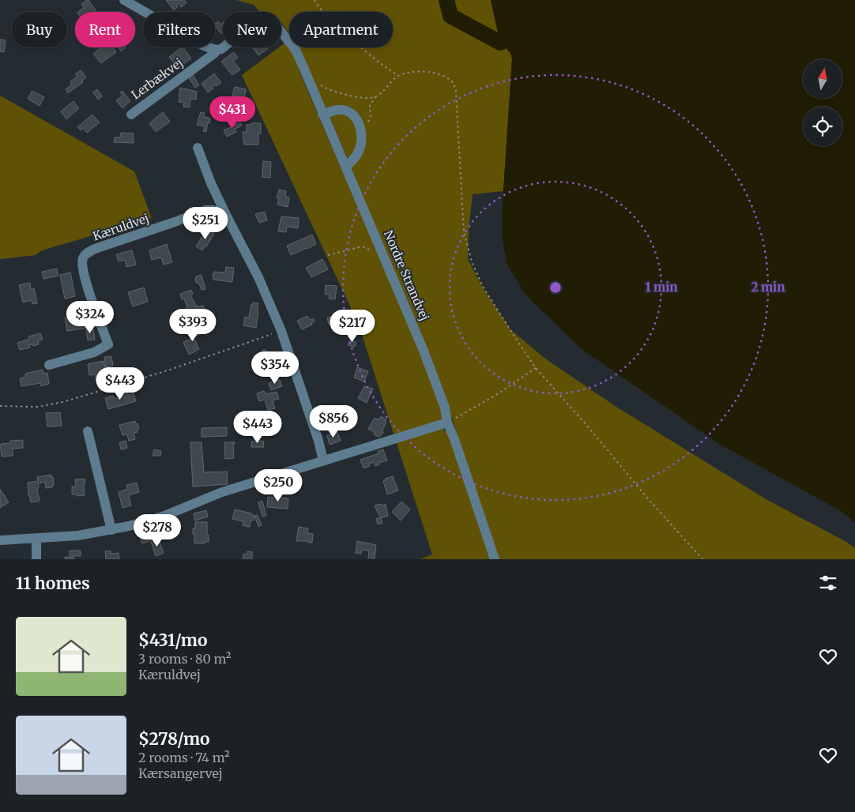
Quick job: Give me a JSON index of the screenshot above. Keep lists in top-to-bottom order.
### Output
{
  "streets": {
    "street": ["Lerbækvej", "Kæruldvej", "Nordre Strandvej"]
  },
  "north": "top",
  "page": {
    "chip": [
      "Buy",
      "Rent",
      "Filters",
      "New",
      "Apartment"
    ],
    "price": [
      "$431",
      "$251",
      "$324",
      "$393",
      "$217",
      "$354",
      "$443",
      "$856",
      "$443",
      "$250",
      "$278"
    ],
    "heading": "11 homes",
    "list": [
      {
        "name": "$431/mo",
        "note": "3 rooms · 80 m² · Kæruldvej"
      },
      {
        "name": "$278/mo",
        "note": "2 rooms · 74 m² · Kærsangervej"
      }
    ]
  },
  "rings": ["1 min", "2 min"]
}
